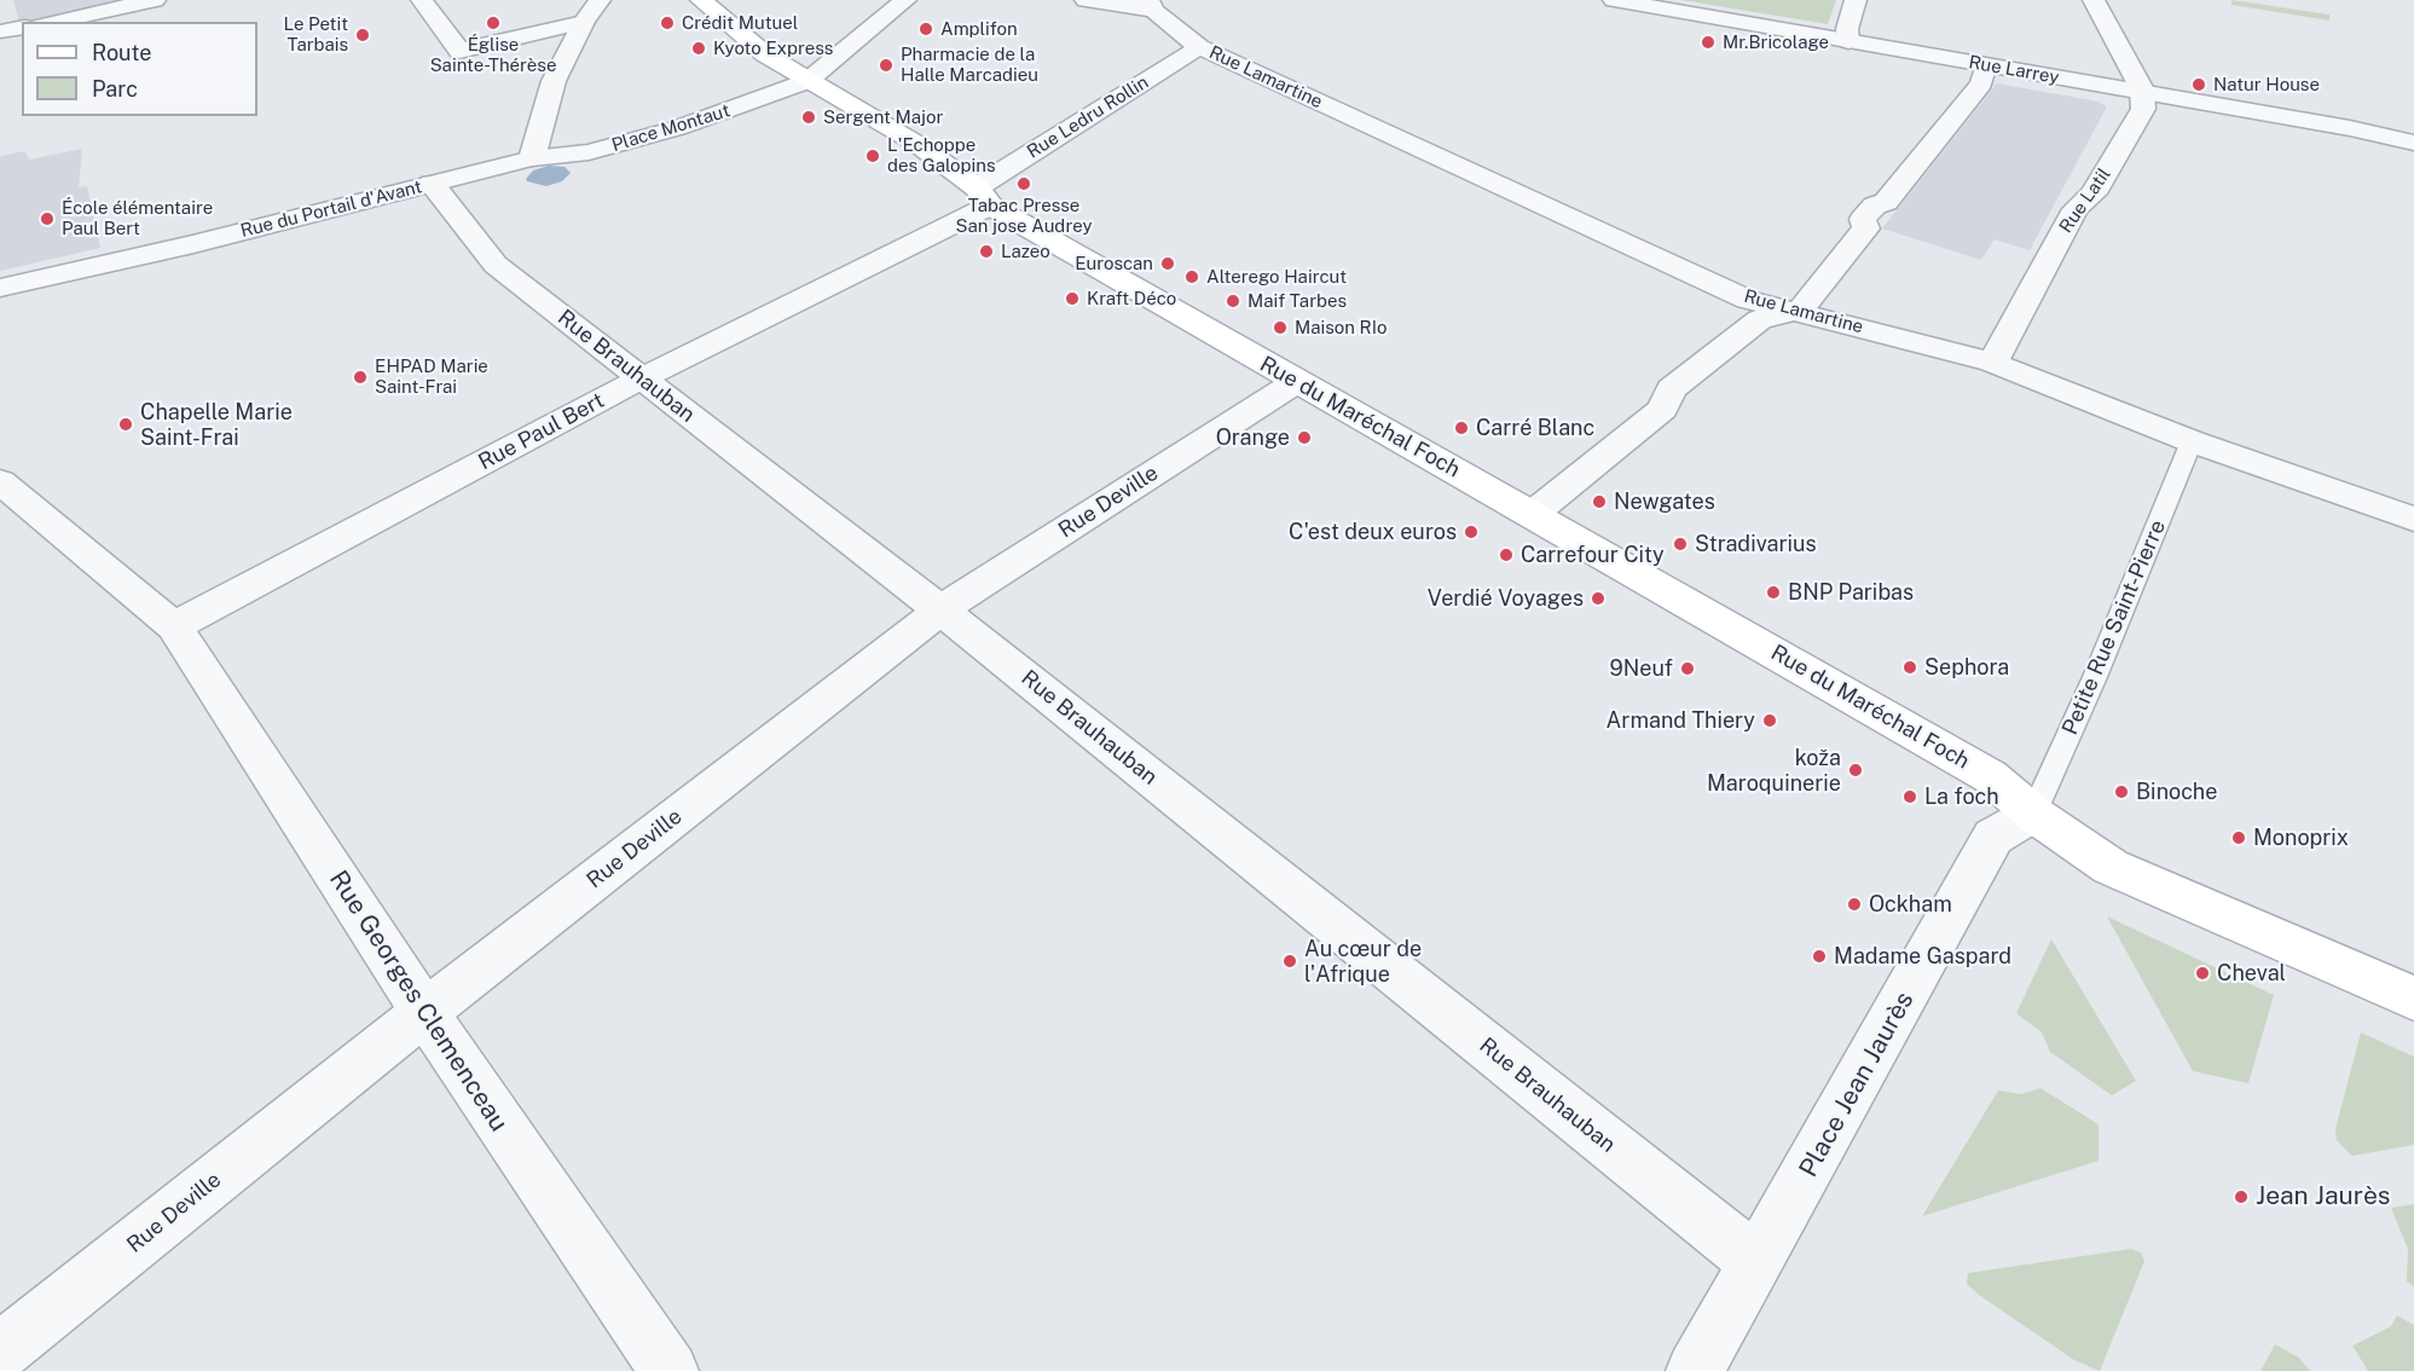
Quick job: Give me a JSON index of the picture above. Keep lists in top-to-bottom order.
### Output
{
  "streets": {
    "main road": ["Rue du Maréchal Foch"],
    "street": [
      "Rue Larrey",
      "Rue Lamartine",
      "Rue Ledru Rollin",
      "Place Montaut",
      "Rue Latil",
      "Rue du Portail d'Avant",
      "Rue Brauhauban",
      "Rue Paul Bert",
      "Rue Deville",
      "Rue Georges Clemenceau",
      "Place Jean Jaurès"
    ],
    "lane": ["Petite Rue Saint-Pierre"]
  },
  "crossings": [
    ["Rue Larrey", "Rue Latil"],
    ["Rue Lamartine", "Rue Ledru Rollin"],
    ["Rue Lamartine", "Rue Latil"],
    ["Rue Lamartine", "Petite Rue Saint-Pierre"],
    ["Rue Ledru Rollin", "Rue du Maréchal Foch"],
    ["Rue Ledru Rollin", "Rue Paul Bert"],
    ["Place Montaut", "Rue du Portail d'Avant"],
    ["Place Montaut", "Rue du Maréchal Foch"],
    ["Rue du Portail d'Avant", "Rue Brauhauban"],
    ["Rue Brauhauban", "Rue Paul Bert"],
    ["Rue Brauhauban", "Rue Deville"],
    ["Rue Brauhauban", "Place Jean Jaurès"],
    ["Rue du Maréchal Foch", "Rue Paul Bert"],
    ["Rue du Maréchal Foch", "Rue Deville"],
    ["Rue du Maréchal Foch", "Petite Rue Saint-Pierre"],
    ["Rue du Maréchal Foch", "Place Jean Jaurès"],
    ["Rue Paul Bert", "Rue Georges Clemenceau"],
    ["Rue Deville", "Rue Georges Clemenceau"],
    ["Petite Rue Saint-Pierre", "Place Jean Jaurès"]
  ],
  "places": [
    "Église Sainte-Thérèse",
    "Crédit Mutuel",
    "Amplifon",
    "Le Petit Tarbais",
    "Mr.Bricolage",
    "Kyoto Express",
    "Pharmacie de la Halle Marcadieu",
    "Natur House",
    "Sergent Major",
    "L'Echoppe des Galopins",
    "Tabac Presse San jose Audrey",
    "École élémentaire Paul Bert",
    "Lazeo",
    "Euroscan",
    "Alterego Haircut",
    "Kraft Déco",
    "Maif Tarbes",
    "Maison RIo",
    "EHPAD Marie Saint-Frai",
    "Chapelle Marie Saint-Frai",
    "Carré Blanc",
    "Orange",
    "Newgates",
    "C'est deux euros",
    "Stradivarius",
    "Carrefour City",
    "BNP Paribas",
    "Verdié Voyages",
    "Sephora",
    "9Neuf",
    "Armand Thiery",
    "koža Maroquinerie",
    "Binoche",
    "La foch",
    "Monoprix",
    "Ockham",
    "Madame Gaspard",
    "Au cœur de l'Afrique",
    "Cheval",
    "Jean Jaurès"
  ],
  "legend": ["Route", "Parc"]
}
